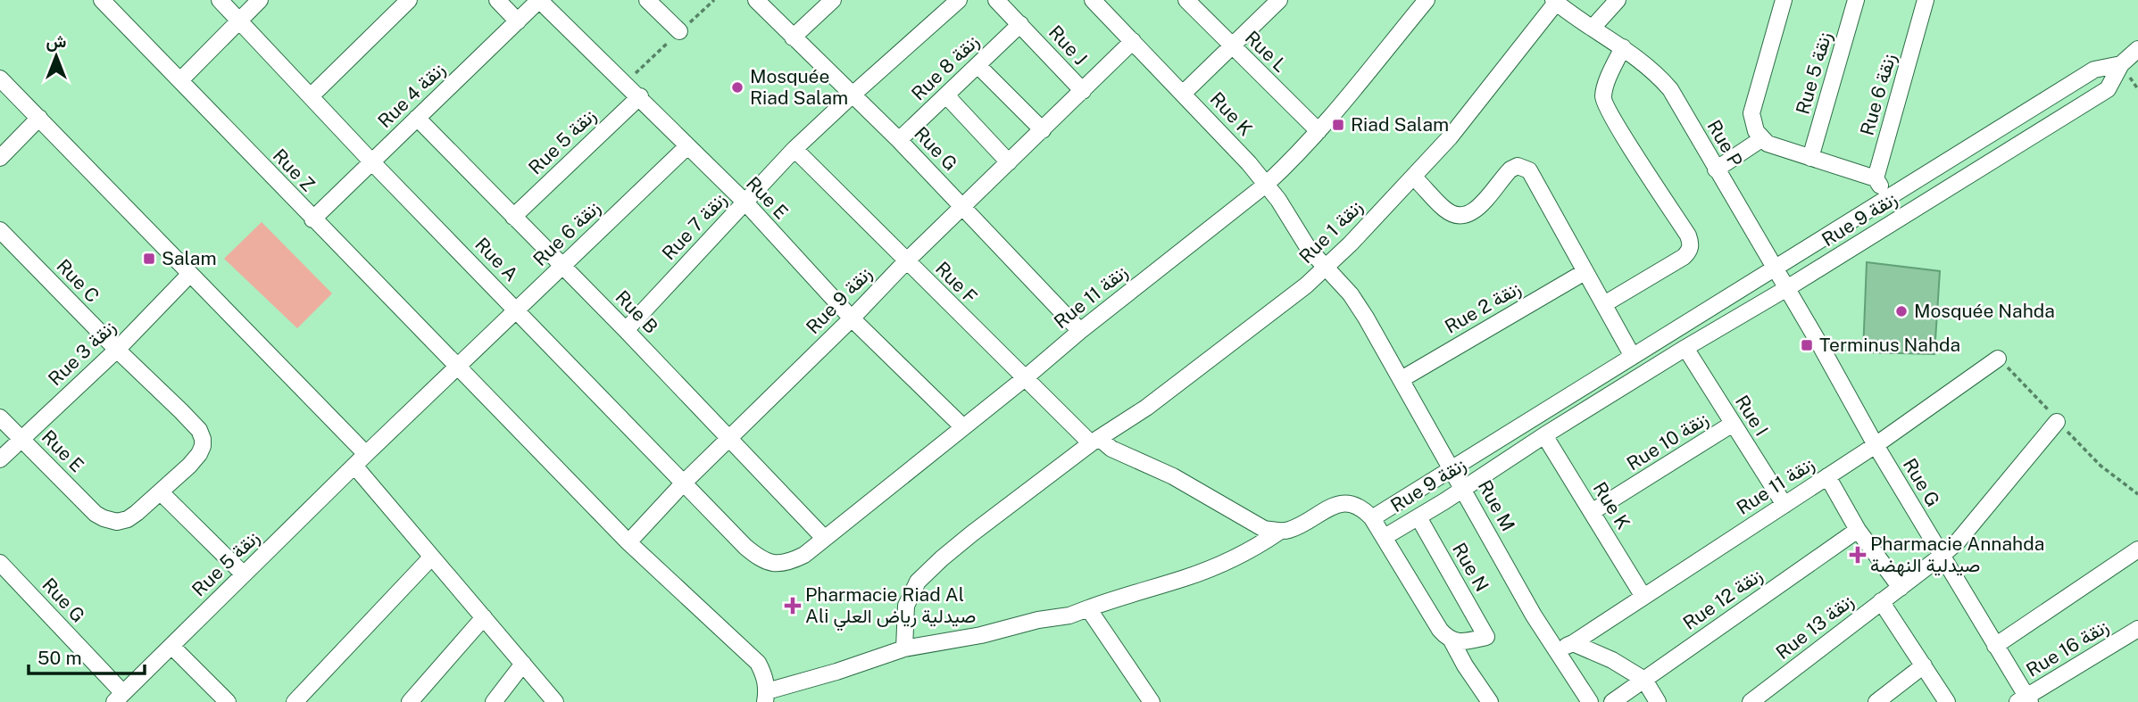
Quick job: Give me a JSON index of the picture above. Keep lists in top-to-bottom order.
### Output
{
  "streets": {
    "street": [
      "Rue J",
      "Rue L",
      "Rue 8 زنقة",
      "Rue 5 زنقة",
      "Rue 6 زنقة",
      "Rue 4 زنقة",
      "Rue K",
      "Rue P",
      "Rue G",
      "Rue Z",
      "Rue E",
      "Rue 9 زنقة",
      "Rue 7 زنقة",
      "Rue 1 زنقة",
      "Rue A",
      "Rue C",
      "Rue F",
      "Rue 11 زنقة",
      "Rue 2 زنقة",
      "Rue B",
      "Rue 3 زنقة",
      "Rue I",
      "Rue 10 زنقة",
      "Rue M",
      "Rue N",
      "Rue 12 زنقة",
      "Rue 13 زنقة",
      "Rue 16 زنقة"
    ]
  },
  "crossings": [
    ["Rue J", "Rue 8 زنقة"],
    ["Rue J", "Rue 9 زنقة"],
    ["Rue L", "Rue 11 زنقة"],
    ["Rue 8 زنقة", "Rue G"],
    ["Rue 5 زنقة", "Rue 6 زنقة"],
    ["Rue 5 زنقة", "Rue G"],
    ["Rue 5 زنقة", "Rue E"],
    ["Rue 5 زنقة", "Rue B"],
    ["Rue 6 زنقة", "Rue Z"],
    ["Rue 6 زنقة", "Rue E"],
    ["Rue 6 زنقة", "Rue A"],
    ["Rue 6 زنقة", "Rue B"],
    ["Rue 4 زنقة", "Rue Z"],
    ["Rue 4 زنقة", "Rue E"],
    ["Rue 4 زنقة", "Rue A"],
    ["Rue 4 زنقة", "Rue B"],
    ["Rue K", "Rue 9 زنقة"],
    ["Rue K", "Rue 1 زنقة"],
    ["Rue K", "Rue 11 زنقة"],
    ["Rue K", "Rue 10 زنقة"],
    ["Rue K", "Rue M"],
    ["Rue P", "Rue G"],
    ["Rue P", "Rue 9 زنقة"],
    ["Rue P", "Rue 1 زنقة"],
    ["Rue G", "Rue 9 زنقة"],
    ["Rue G", "Rue 7 زنقة"],
    ["Rue G", "Rue 11 زنقة"],
    ["Rue G", "Rue 13 زنقة"],
    ["Rue G", "Rue 16 زنقة"],
    ["Rue E", "Rue 9 زنقة"],
    ["Rue E", "Rue 7 زنقة"],
    ["Rue E", "Rue C"],
    ["Rue E", "Rue 11 زنقة"],
    ["Rue E", "Rue 3 زنقة"],
    ["Rue 9 زنقة", "Rue A"],
    ["Rue 9 زنقة", "Rue F"],
    ["Rue 9 زنقة", "Rue B"],
    ["Rue 9 زنقة", "Rue I"],
    ["Rue 9 زنقة", "Rue M"],
    ["Rue 9 زنقة", "Rue N"],
    ["Rue 7 زنقة", "Rue F"],
    ["Rue 7 زنقة", "Rue B"],
    ["Rue 1 زنقة", "Rue F"],
    ["Rue 1 زنقة", "Rue M"],
    ["Rue A", "Rue 11 زنقة"],
    ["Rue C", "Rue 3 زنقة"],
    ["Rue F", "Rue 11 زنقة"],
    ["Rue 11 زنقة", "Rue B"],
    ["Rue 11 زنقة", "Rue I"],
    ["Rue 2 زنقة", "Rue M"],
    ["Rue I", "Rue 10 زنقة"]
  ],
  "places": {
    "other": ["Mosquée Riad Salam", "Mosquée Nahda"],
    "transit": ["Riad Salam", "Salam", "Terminus Nahda"],
    "health": ["Pharmacie Annahda صيدلية النهضة", "Pharmacie Riad Al Ali صيدلية رياض العلي"]
  },
  "scale_bar": "50 m",
  "north": "top"
}
